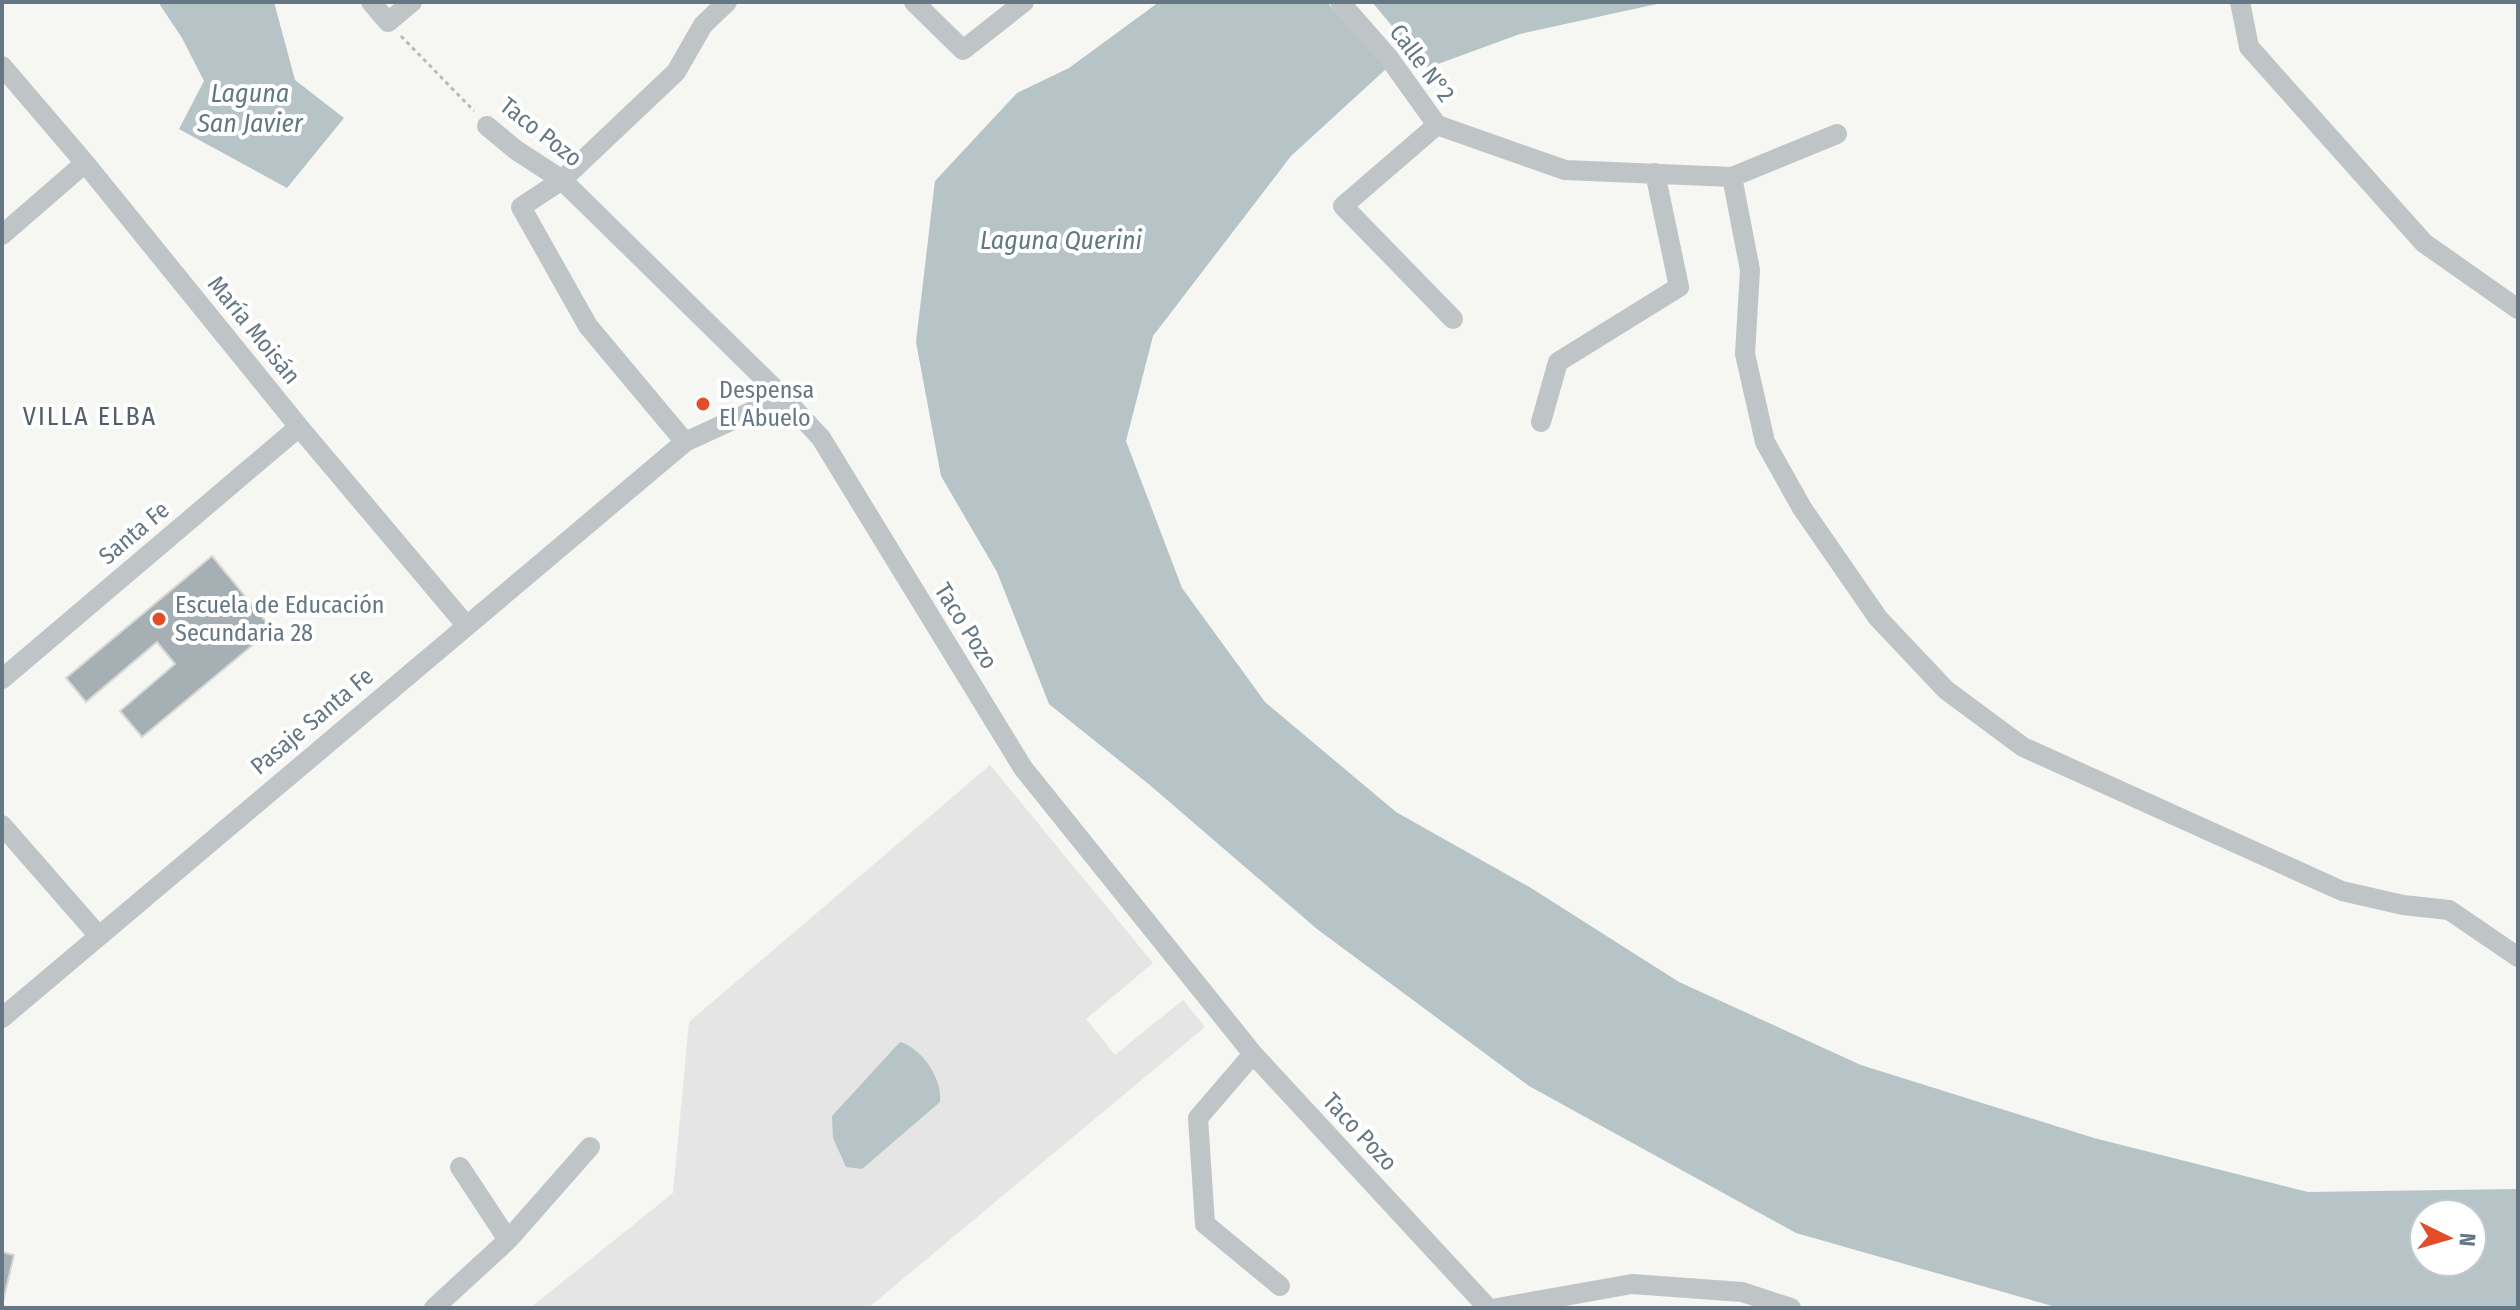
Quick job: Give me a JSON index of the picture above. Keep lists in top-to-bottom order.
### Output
{
  "streets": {
    "street": [
      "Calle N°2",
      "Taco Pozo",
      "María Moisán",
      "Santa Fe",
      "Pasaje Santa Fe"
    ]
  },
  "crossings": [
    ["Taco Pozo", "Pasaje Santa Fe"],
    ["María Moisán", "Santa Fe"],
    ["María Moisán", "Pasaje Santa Fe"]
  ],
  "districts": ["VILLA ELBA"],
  "water": ["Laguna San Javier", "Laguna Querini"],
  "places": ["Despensa El Abuelo", "Escuela de Educación Secundaria 28"],
  "north": "right"
}
